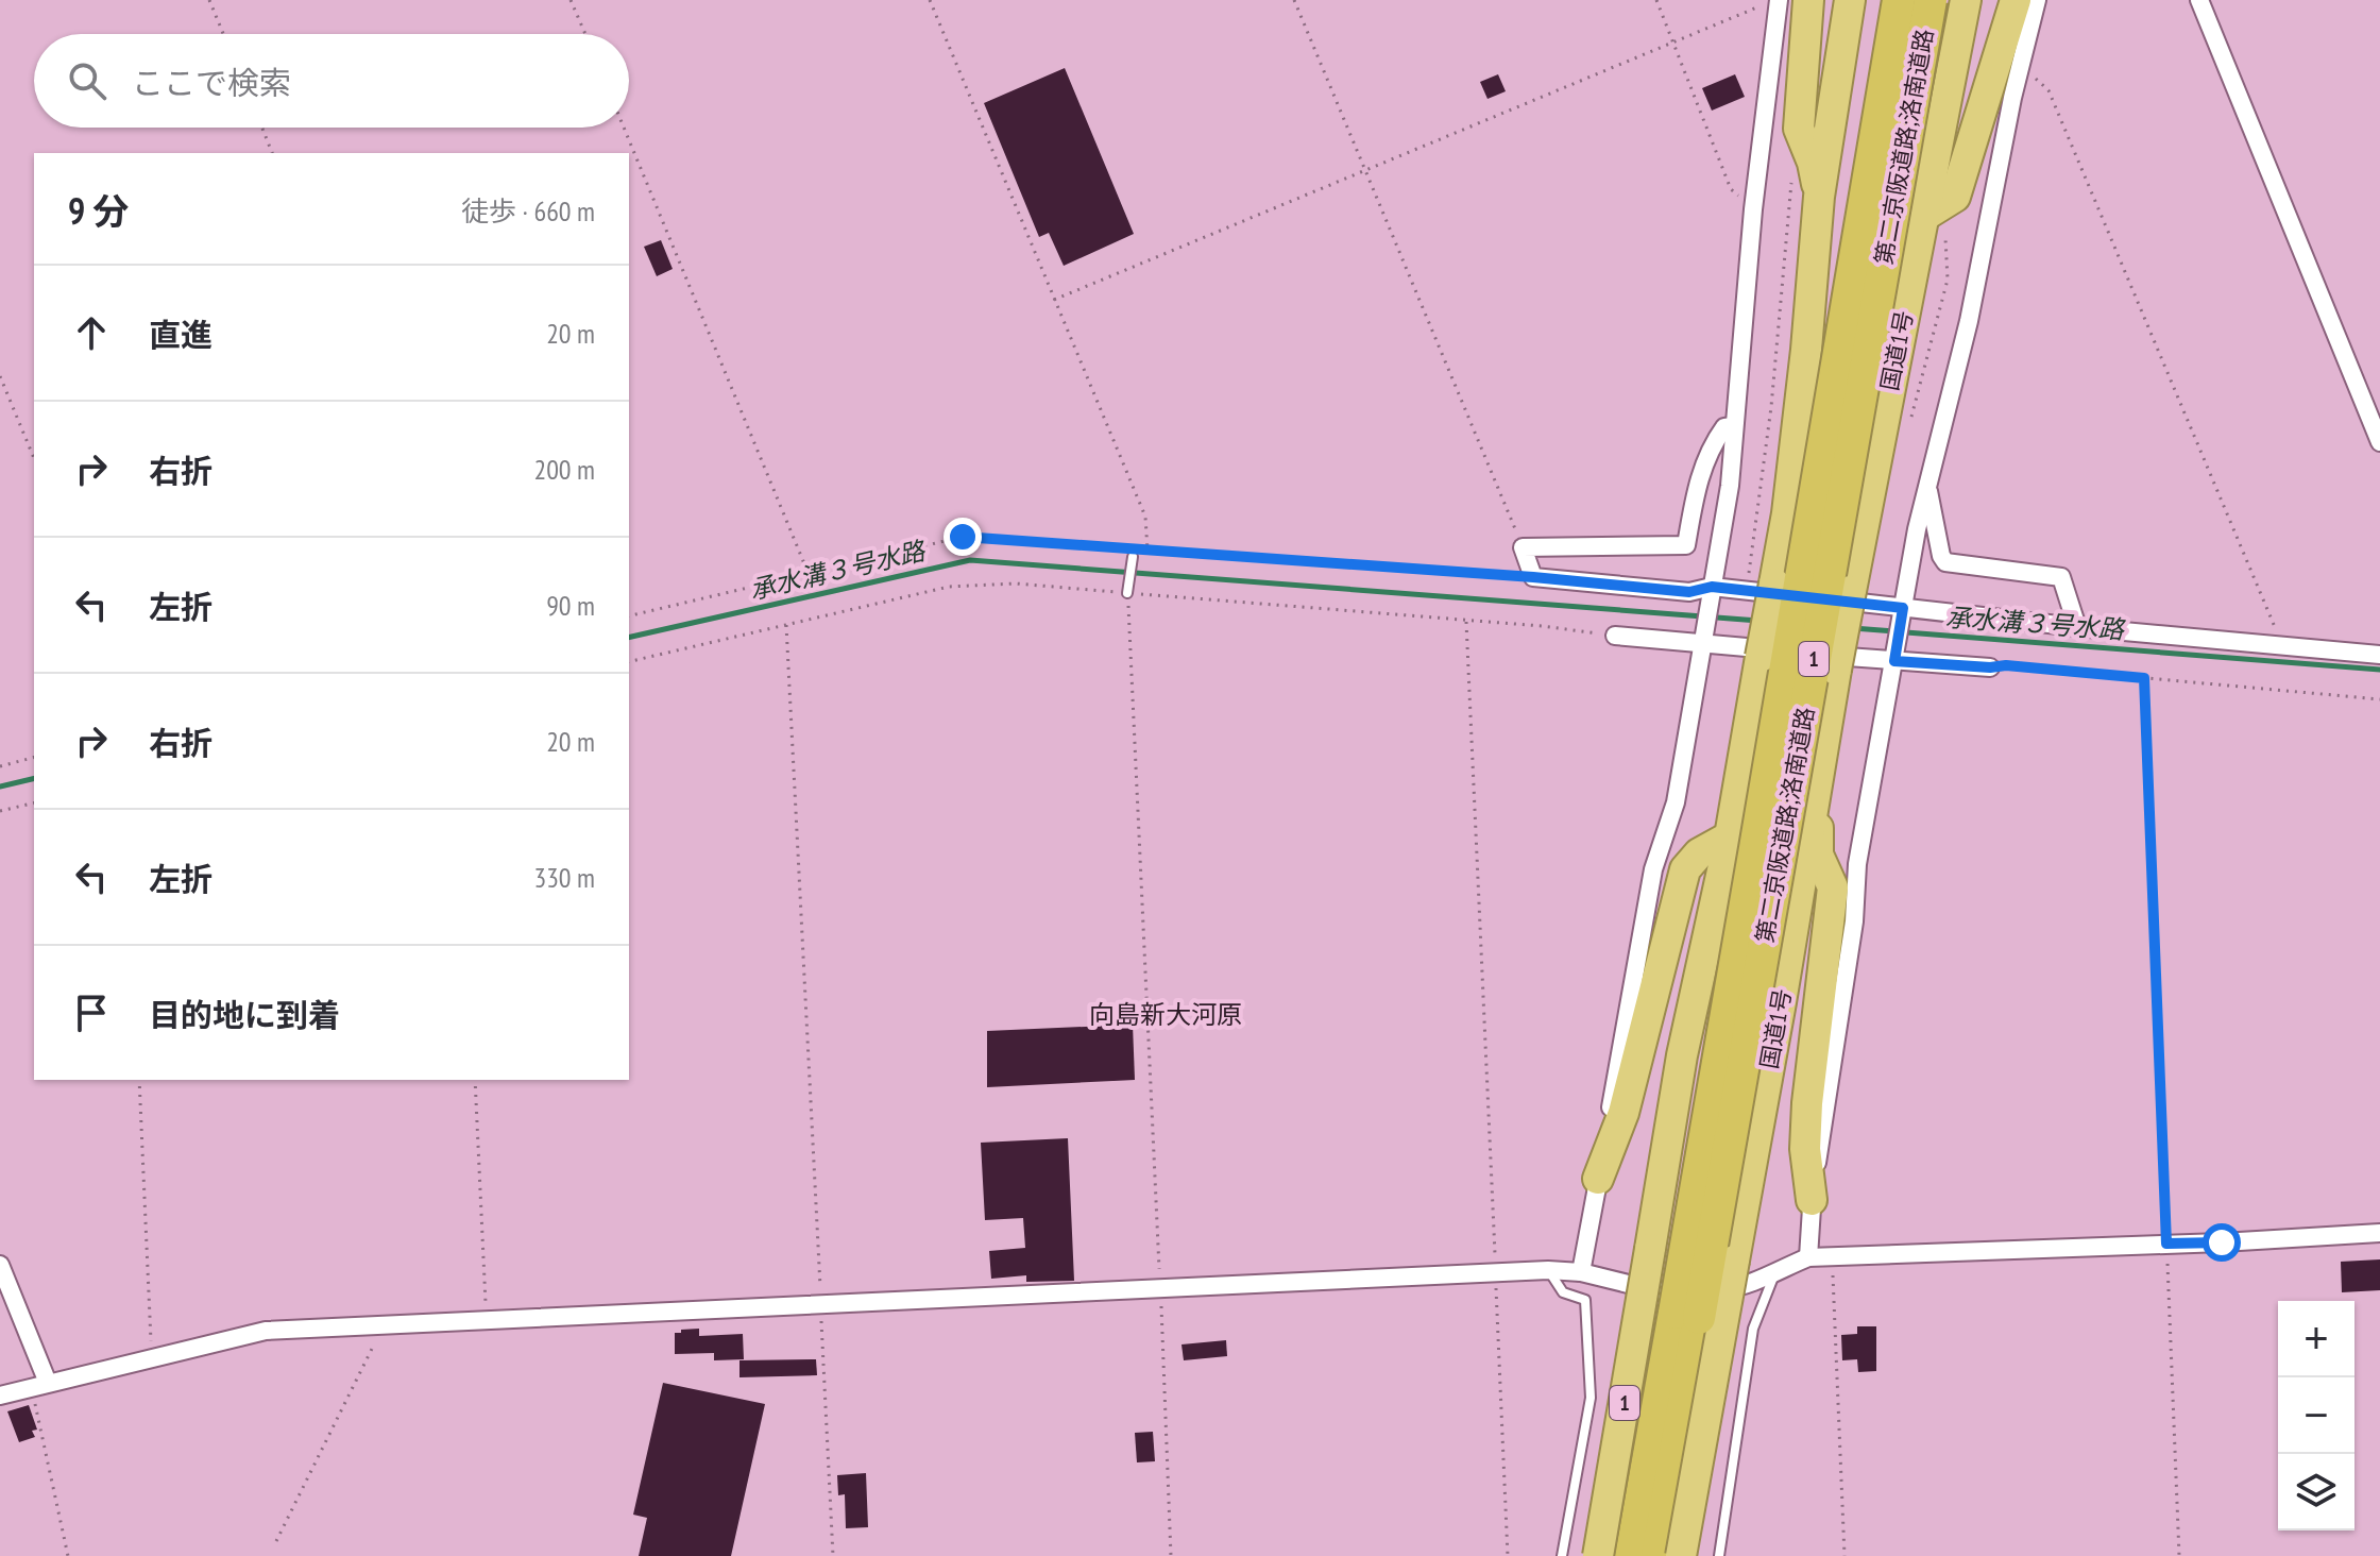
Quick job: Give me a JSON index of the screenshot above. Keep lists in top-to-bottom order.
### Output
{
  "streets": {
    "highway": ["第二京阪道路;洛南道路", "国道1号", "1"]
  },
  "crossings": [
    ["第二京阪道路;洛南道路", "1"]
  ],
  "districts": ["向島新大河原"],
  "water": ["承水溝３号水路"],
  "page": {
    "search": "ここで検索",
    "heading": ["9 分", "徒歩 · 660 m"],
    "list": [
      ["直進", "20 m"],
      ["右折", "200 m"],
      ["左折", "90 m"],
      ["右折", "20 m"],
      ["左折", "330 m"],
      "目的地に到着"
    ],
    "map_buttons": ["+", "−"]
  }
}
